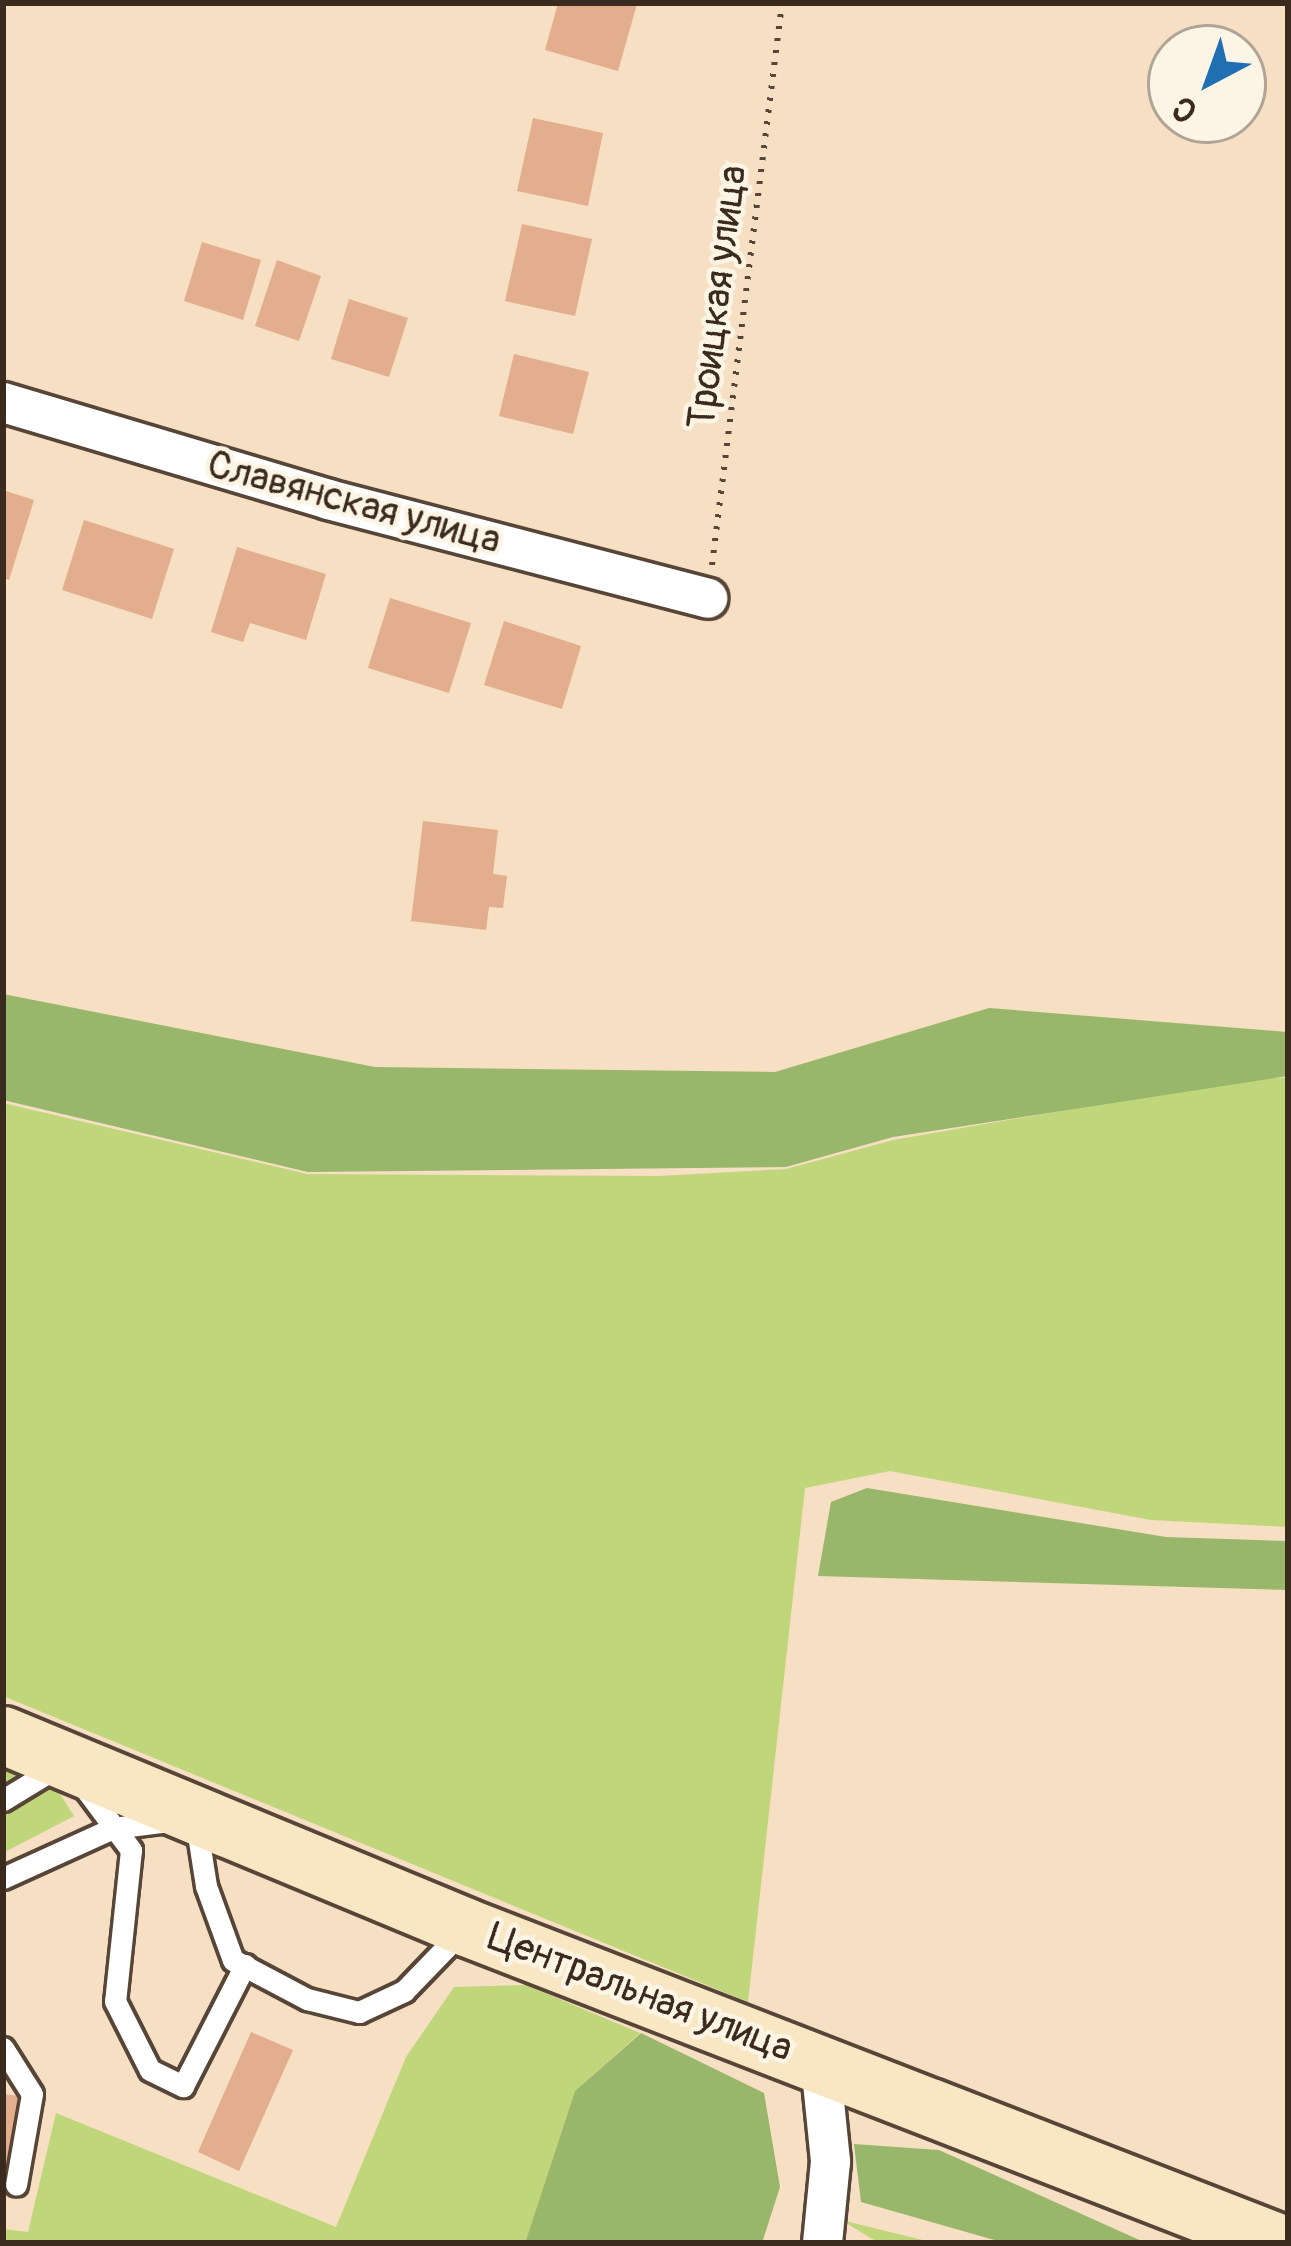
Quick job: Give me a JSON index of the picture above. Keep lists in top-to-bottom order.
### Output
{
  "streets": {
    "street": ["Славянская улица", "Центральная улица"],
    "path": ["Троицкая улица"]
  },
  "crossings": [
    ["Троицкая улица", "Славянская улица"]
  ],
  "north": "bottom left"
}
